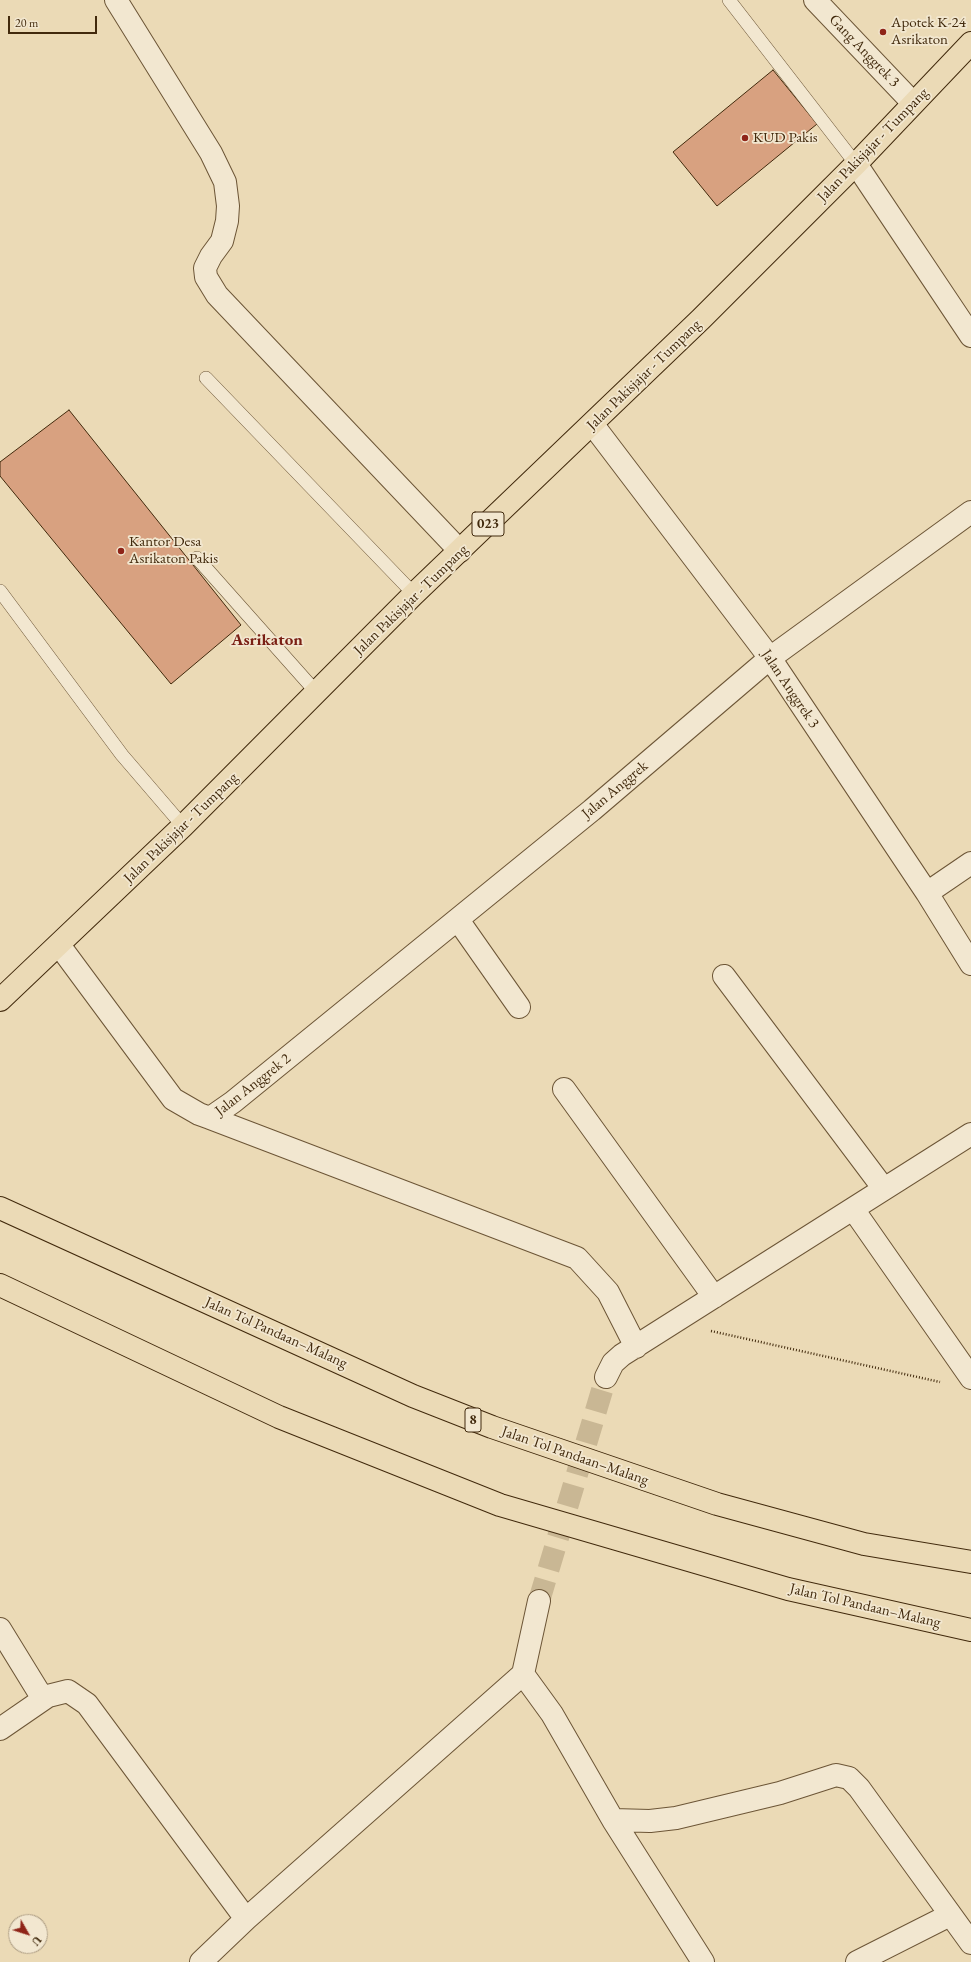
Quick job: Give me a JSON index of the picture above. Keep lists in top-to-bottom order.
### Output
{
  "streets": {
    "main road": [
      "Jalan Pakisjajar - Tumpang",
      "023",
      "Jalan Tol Pandaan–Malang",
      "8"
    ],
    "street": [
      "Gang Anggrek 3",
      "Jalan Anggrek 3",
      "Jalan Anggrek",
      "Jalan Anggrek 2"
    ]
  },
  "crossings": [
    ["Gang Anggrek 3", "Jalan Pakisjajar - Tumpang"],
    ["Jalan Pakisjajar - Tumpang", "Jalan Anggrek 3"],
    ["Jalan Pakisjajar - Tumpang", "Jalan Anggrek 2"],
    ["Jalan Anggrek 3", "Jalan Anggrek"],
    ["Jalan Anggrek", "Jalan Anggrek 2"]
  ],
  "districts": ["Asrikaton"],
  "places": ["Apotek K-24 Asrikaton", "KUD Pakis", "Kantor Desa Asrikaton Pakis"],
  "scale_bar": "20 m",
  "north": "bottom right"
}
